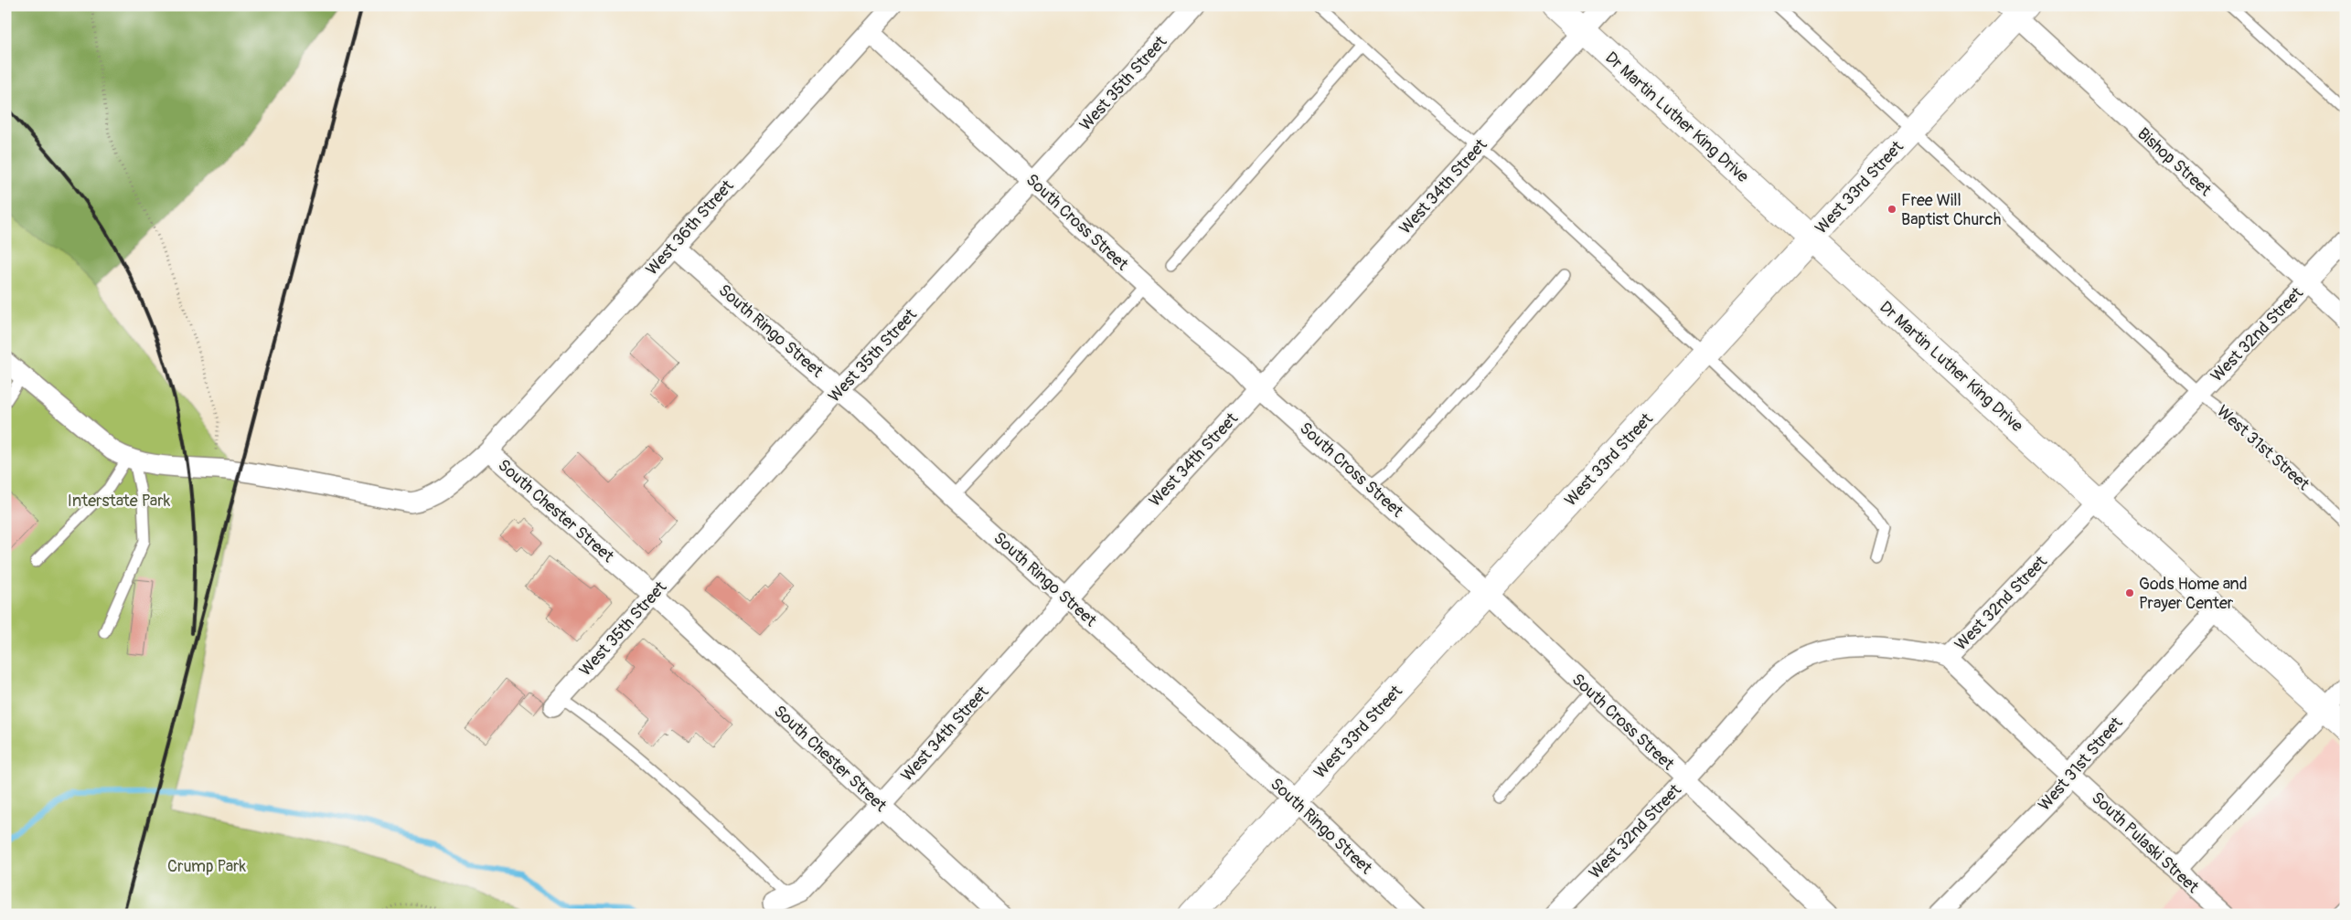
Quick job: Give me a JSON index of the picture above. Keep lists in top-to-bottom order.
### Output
{
  "streets": {
    "street": [
      "West 35th Street",
      "Dr Martin Luther King Drive",
      "Bishop Street",
      "West 34th Street",
      "West 33rd Street",
      "South Cross Street",
      "West 36th Street",
      "South Ringo Street",
      "West 32nd Street",
      "West 31st Street",
      "South Chester Street",
      "South Pulaski Street"
    ]
  },
  "crossings": [
    ["West 35th Street", "South Cross Street"],
    ["West 35th Street", "South Ringo Street"],
    ["West 35th Street", "South Chester Street"],
    ["Dr Martin Luther King Drive", "West 34th Street"],
    ["Dr Martin Luther King Drive", "West 33rd Street"],
    ["Dr Martin Luther King Drive", "West 32nd Street"],
    ["Dr Martin Luther King Drive", "West 31st Street"],
    ["Bishop Street", "West 33rd Street"],
    ["Bishop Street", "West 32nd Street"],
    ["West 34th Street", "South Cross Street"],
    ["West 34th Street", "South Ringo Street"],
    ["West 34th Street", "South Chester Street"],
    ["West 33rd Street", "South Cross Street"],
    ["West 33rd Street", "South Ringo Street"],
    ["West 33rd Street", "West 31st Street"],
    ["South Cross Street", "West 36th Street"],
    ["South Cross Street", "West 32nd Street"],
    ["West 36th Street", "South Ringo Street"],
    ["West 36th Street", "South Chester Street"],
    ["West 32nd Street", "West 31st Street"],
    ["West 32nd Street", "South Pulaski Street"],
    ["West 31st Street", "South Pulaski Street"]
  ],
  "parks": ["Interstate Park", "Crump Park"],
  "places": ["Free Will Baptist Church", "Gods Home and Prayer Center"]
}
